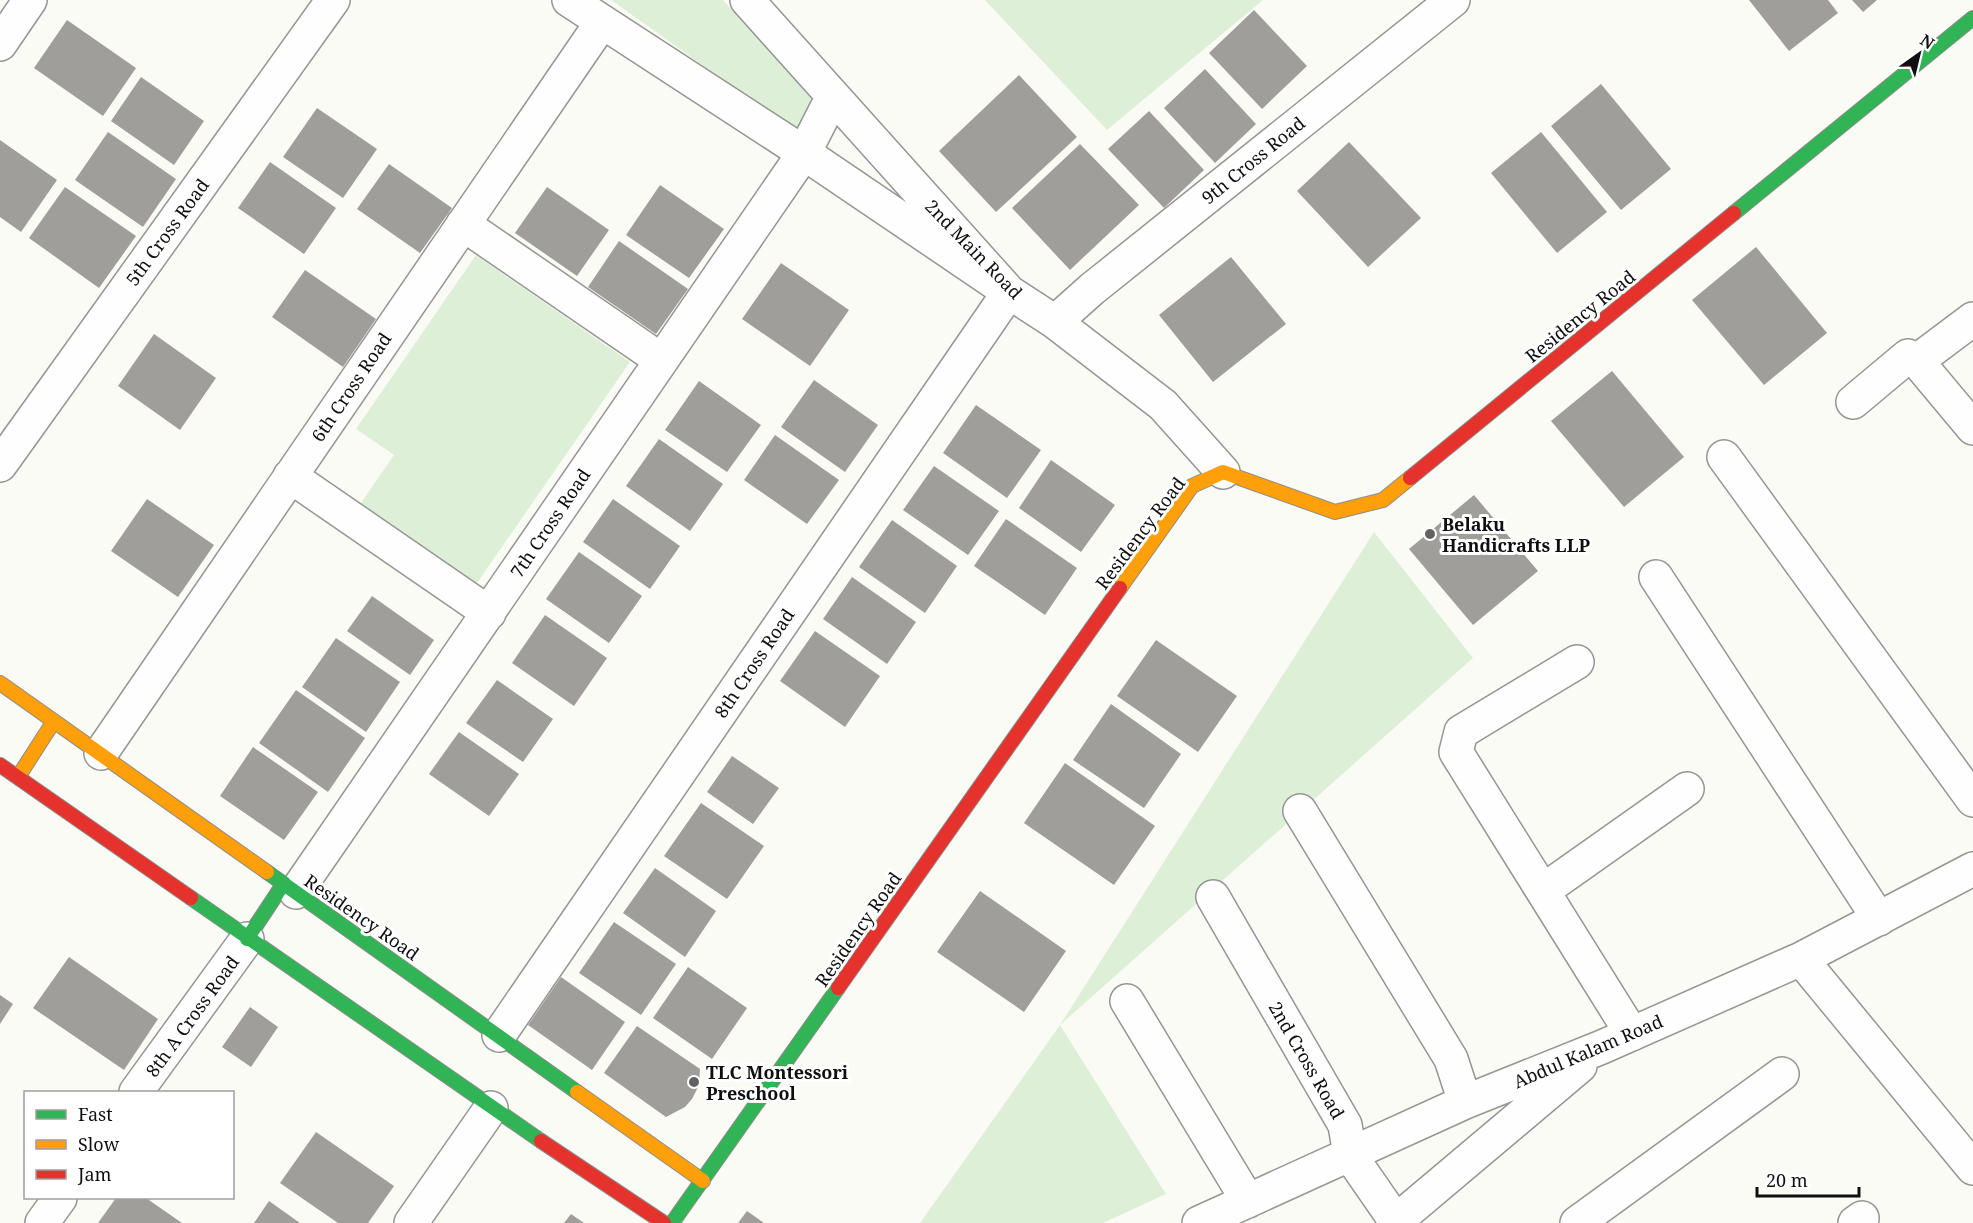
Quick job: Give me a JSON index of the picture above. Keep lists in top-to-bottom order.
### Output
{
  "streets": {
    "street": [
      "9th Cross Road",
      "5th Cross Road",
      "2nd Main Road",
      "Residency Road",
      "6th Cross Road",
      "7th Cross Road",
      "8th Cross Road",
      "8th A Cross Road",
      "Abdul Kalam Road",
      "2nd Cross Road"
    ]
  },
  "crossings": [
    ["9th Cross Road", "2nd Main Road"],
    ["2nd Main Road", "Residency Road"],
    ["2nd Main Road", "7th Cross Road"],
    ["2nd Main Road", "8th Cross Road"],
    ["Residency Road", "6th Cross Road"],
    ["Residency Road", "7th Cross Road"],
    ["Residency Road", "8th Cross Road"],
    ["Abdul Kalam Road", "2nd Cross Road"]
  ],
  "places": ["Belaku Handicrafts LLP", "TLC Montessori Preschool"],
  "legend": ["Fast", "Slow", "Jam"],
  "scale_bar": "20 m",
  "north": "top right"
}
